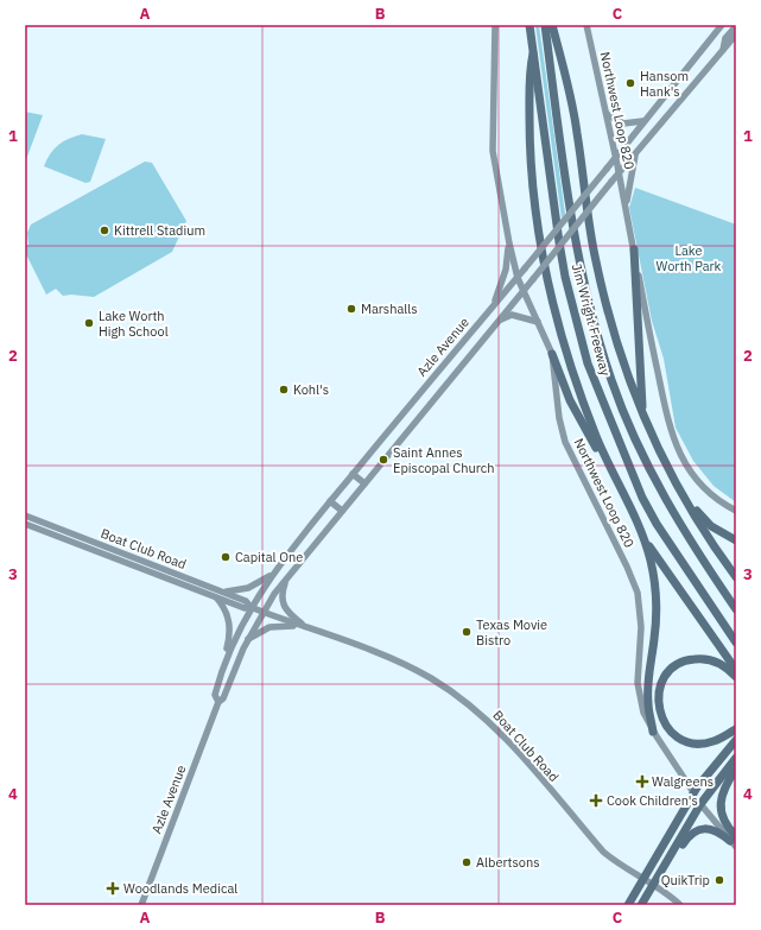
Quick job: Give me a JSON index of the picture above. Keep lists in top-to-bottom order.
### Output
{
  "streets": {
    "highway": ["Jim Wright Freeway"],
    "main road": ["Northwest Loop 820", "Azle Avenue", "Boat Club Road"]
  },
  "crossings": [
    ["Northwest Loop 820", "Azle Avenue"],
    ["Azle Avenue", "Boat Club Road"]
  ],
  "parks": ["Lake Worth Park"],
  "places": {
    "other": [
      "Hansom Hank's",
      "Kittrell Stadium",
      "Marshalls",
      "Lake Worth High School",
      "Kohl's",
      "Saint Annes Episcopal Church",
      "Capital One",
      "Texas Movie Bistro",
      "Albertsons",
      "QuikTrip"
    ],
    "health": ["Walgreens", "Cook Children's", "Woodlands Medical"]
  },
  "grid": {
    "columns": ["A", "B", "C"],
    "rows": [
      "1",
      "2",
      "3",
      "4"
    ]
  }
}
